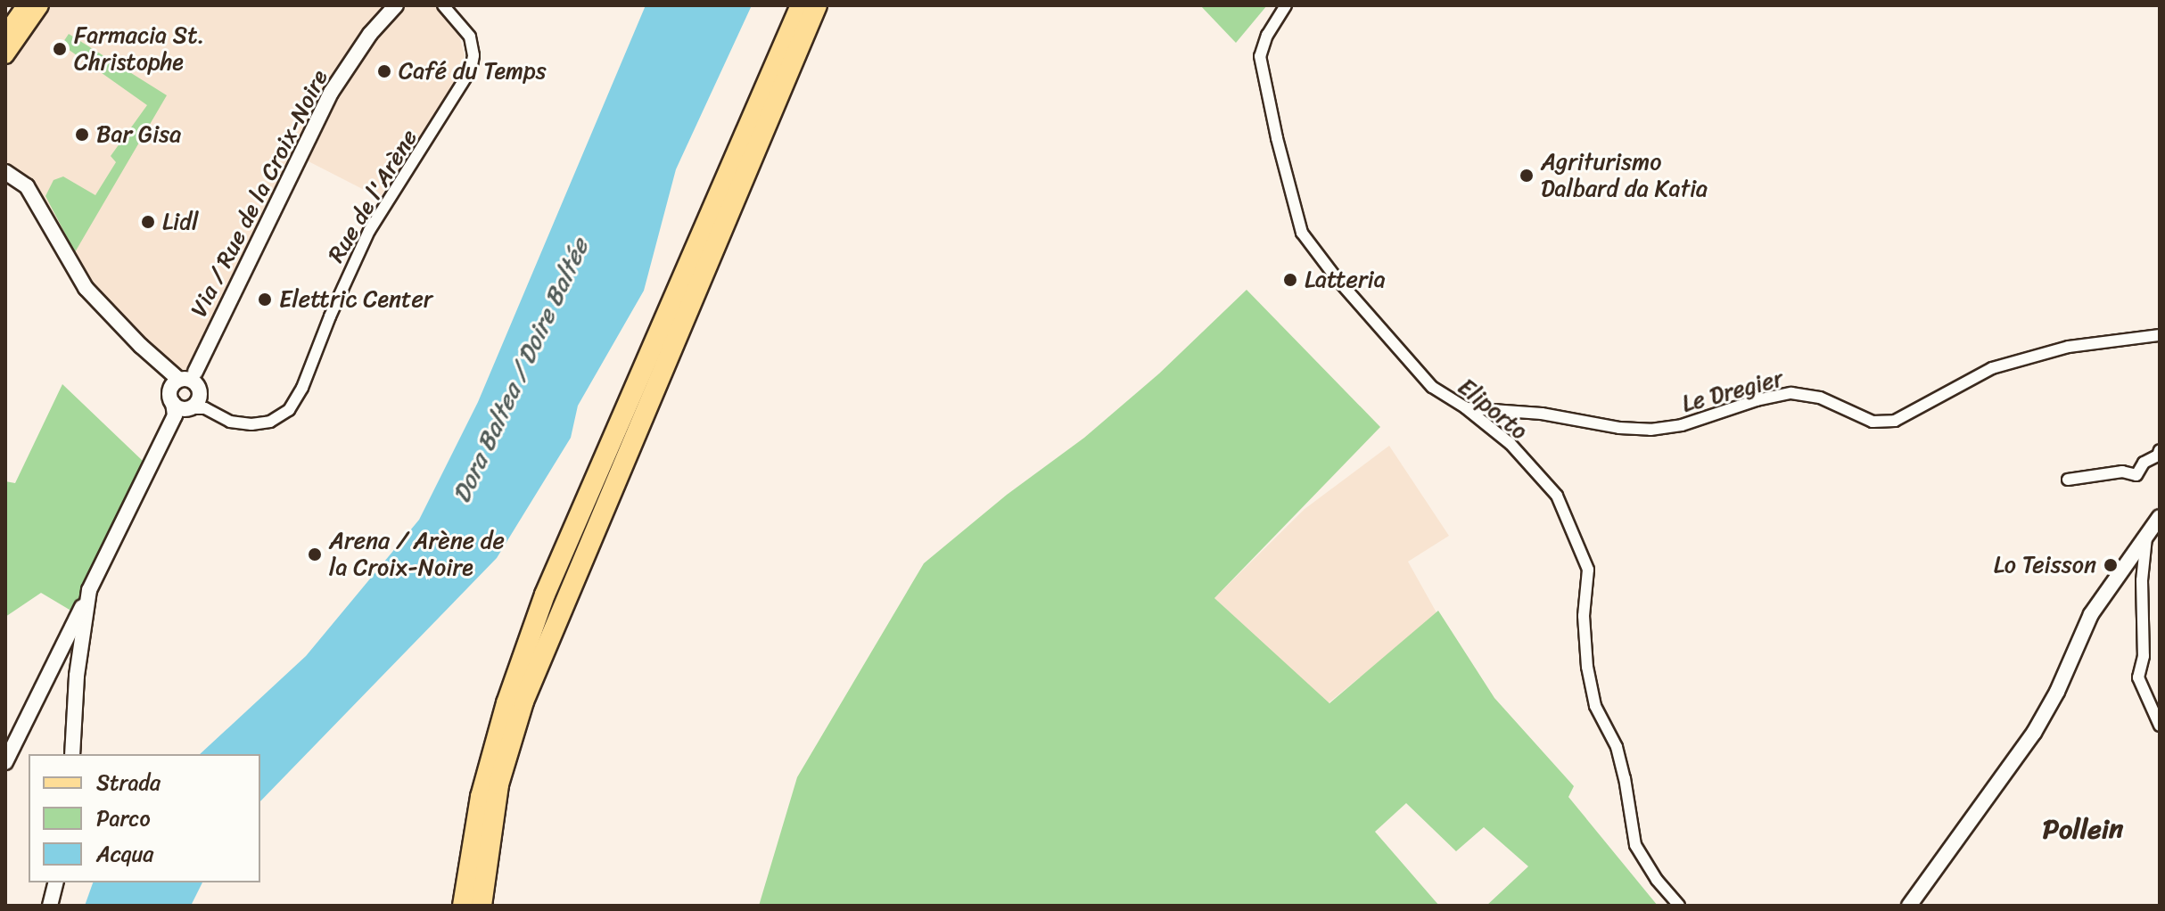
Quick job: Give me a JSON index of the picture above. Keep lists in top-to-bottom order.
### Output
{
  "streets": {
    "street": [
      "Via / Rue de la Croix-Noire",
      "Rue de l'Arène",
      "Le Dregier",
      "Eliporto"
    ]
  },
  "crossings": [
    ["Via / Rue de la Croix-Noire", "Rue de l'Arène"],
    ["Le Dregier", "Eliporto"]
  ],
  "districts": ["Pollein"],
  "water": ["Dora Baltea / Doire Baltée"],
  "places": [
    "Farmacia St. Christophe",
    "Café du Temps",
    "Bar Gisa",
    "Agriturismo Dalbard da Katia",
    "Lidl",
    "Latteria",
    "Elettric Center",
    "Arena / Arène de la Croix-Noire",
    "Lo Teisson"
  ],
  "legend": ["Strada", "Parco", "Acqua"]
}
